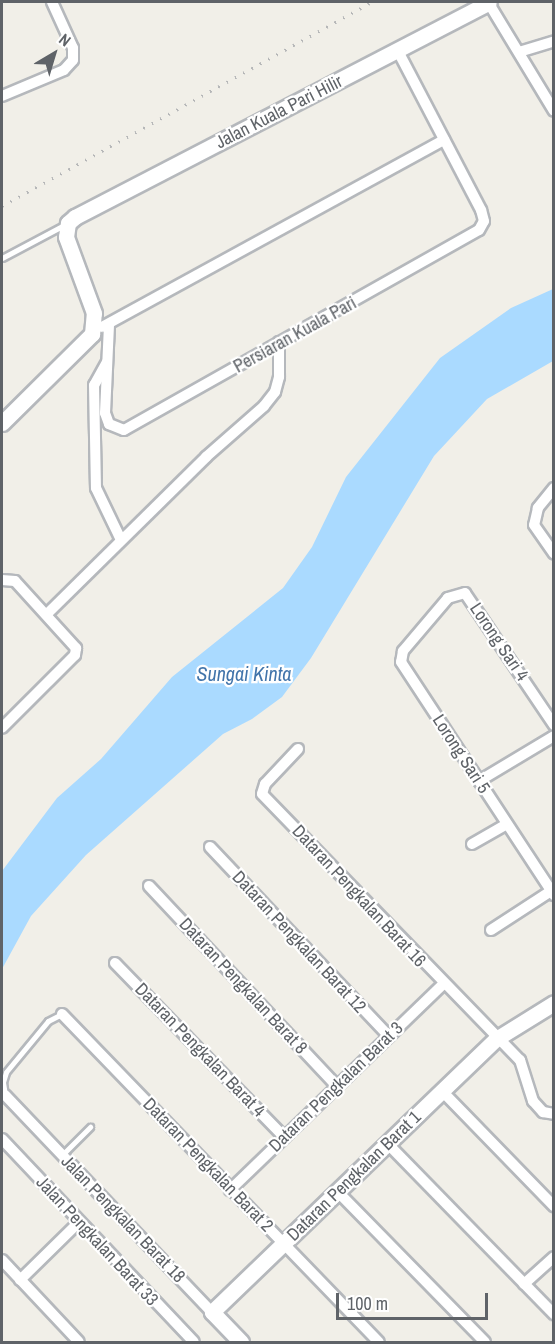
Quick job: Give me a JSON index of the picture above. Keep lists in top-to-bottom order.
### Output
{
  "streets": {
    "street": [
      "Jalan Kuala Pari Hilir",
      "Persiaran Kuala Pari",
      "Lorong Sari 4",
      "Lorong Sari 5",
      "Dataran Pengkalan Barat 16",
      "Dataran Pengkalan Barat 12",
      "Dataran Pengkalan Barat 8",
      "Dataran Pengkalan Barat 4",
      "Dataran Pengkalan Barat 3",
      "Dataran Pengkalan Barat 2",
      "Dataran Pengkalan Barat 1",
      "Jalan Pengkalan Barat 18",
      "Jalan Pengkalan Barat 33"
    ]
  },
  "crossings": [
    ["Jalan Kuala Pari Hilir", "Persiaran Kuala Pari"],
    ["Lorong Sari 4", "Lorong Sari 5"],
    ["Dataran Pengkalan Barat 16", "Dataran Pengkalan Barat 3"],
    ["Dataran Pengkalan Barat 16", "Dataran Pengkalan Barat 1"],
    ["Dataran Pengkalan Barat 12", "Dataran Pengkalan Barat 3"],
    ["Dataran Pengkalan Barat 8", "Dataran Pengkalan Barat 3"],
    ["Dataran Pengkalan Barat 4", "Dataran Pengkalan Barat 3"],
    ["Dataran Pengkalan Barat 3", "Dataran Pengkalan Barat 2"],
    ["Dataran Pengkalan Barat 2", "Dataran Pengkalan Barat 1"],
    ["Dataran Pengkalan Barat 1", "Jalan Pengkalan Barat 18"]
  ],
  "water": ["Sungai Kinta"],
  "scale_bar": "100 m",
  "north": "top right"
}
